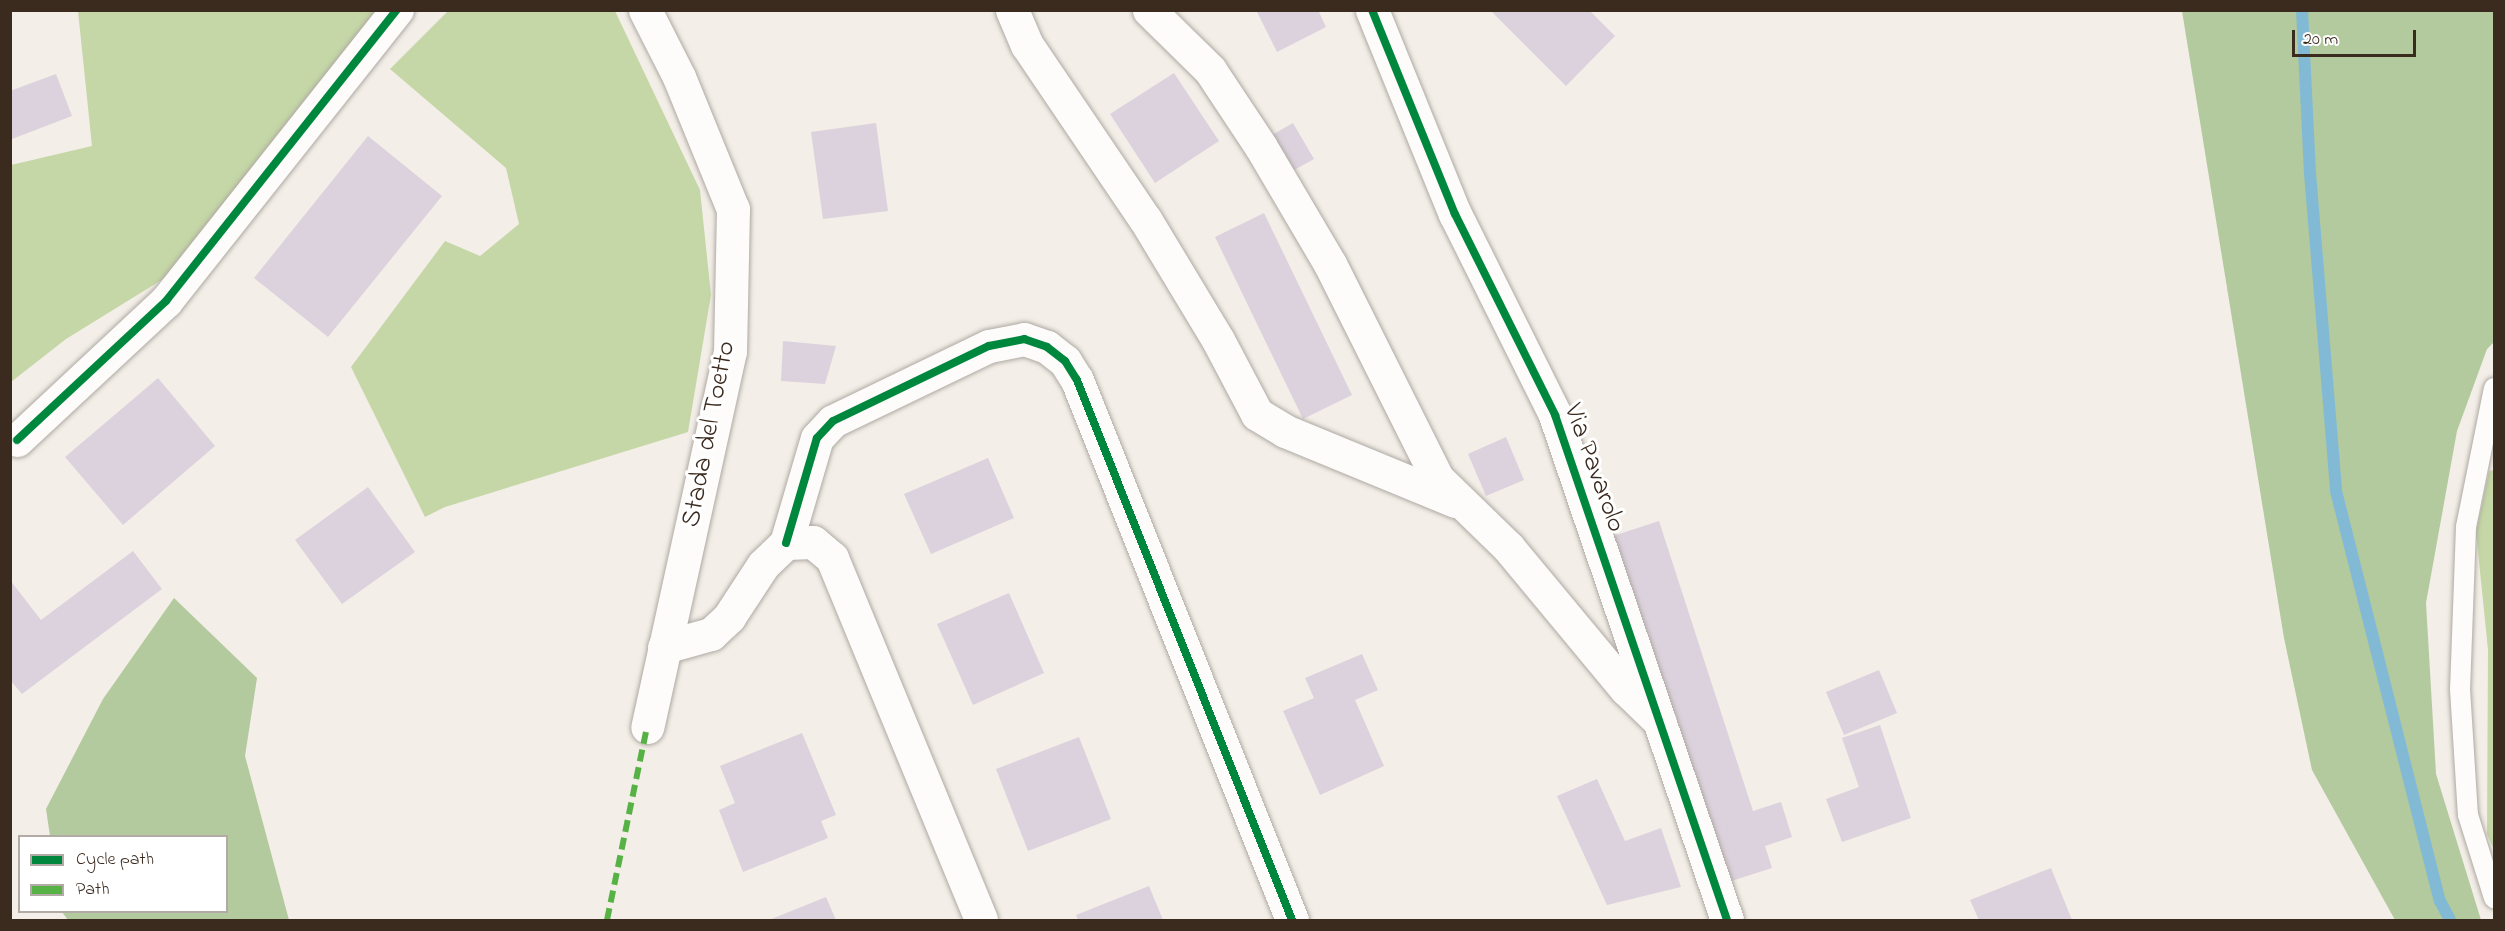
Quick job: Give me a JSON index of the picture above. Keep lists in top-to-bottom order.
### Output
{
  "streets": {
    "street": ["Stada del Toetto", "Via Pavarolo"]
  },
  "legend": ["Cycle path", "Path"],
  "scale_bar": "20 m"
}
